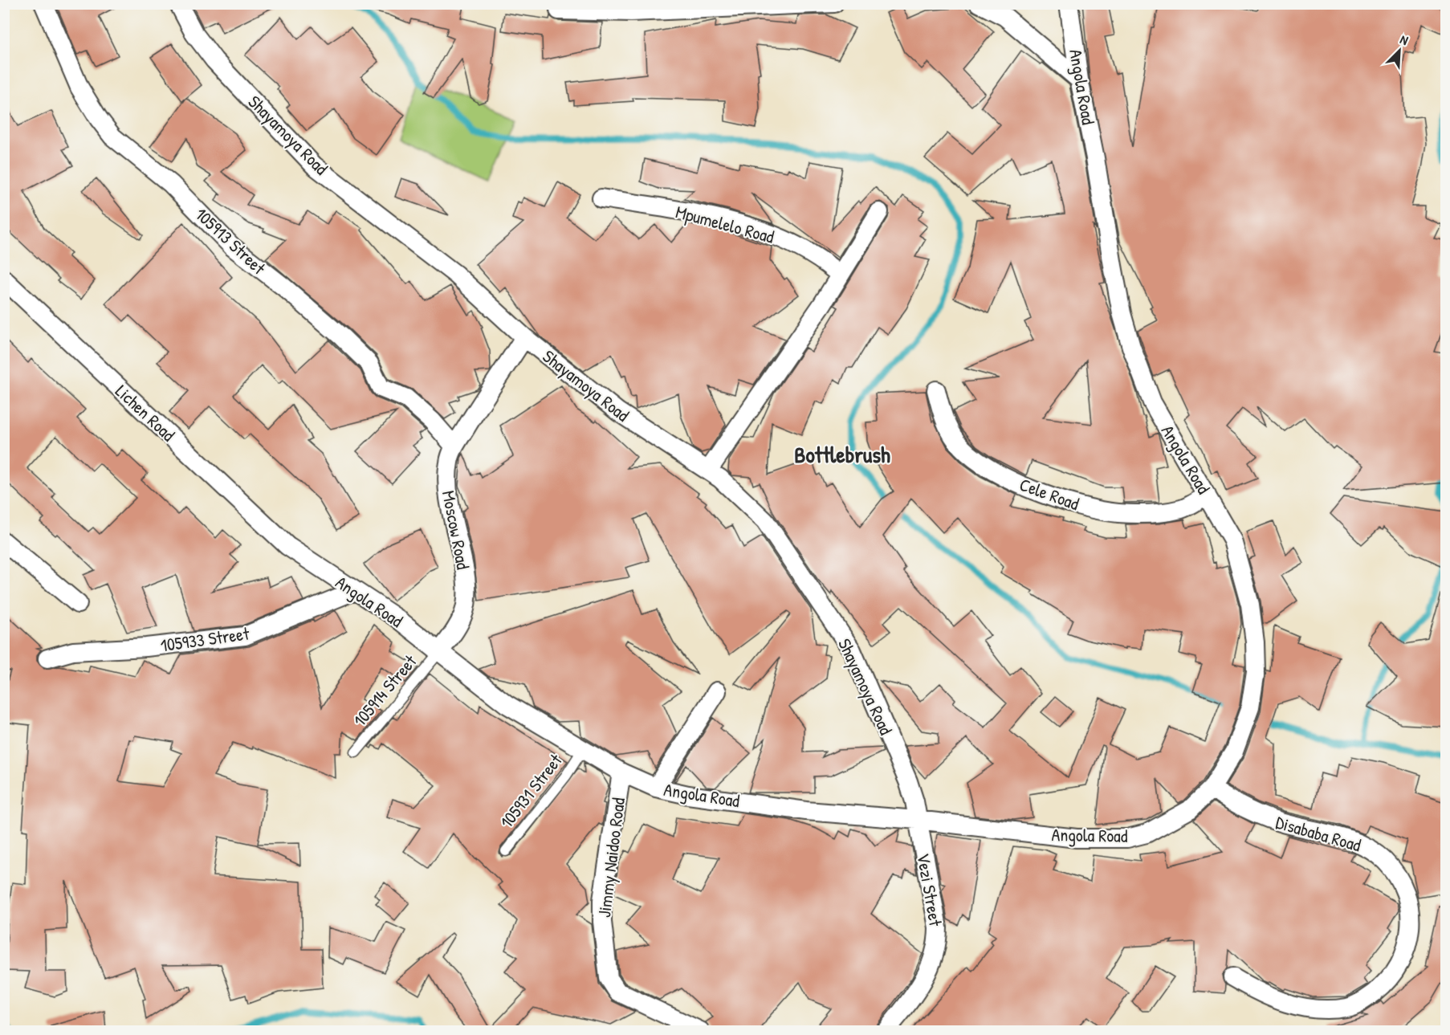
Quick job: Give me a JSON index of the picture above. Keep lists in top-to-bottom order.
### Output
{
  "streets": {
    "street": [
      "Angola Road",
      "Shayamoya Road",
      "Mpumelelo Road",
      "105913 Street",
      "Lichen Road",
      "Cele Road",
      "Moscow Road",
      "105933 Street",
      "Disababa Road",
      "Jimmy Naidoo Road",
      "Vezi Street"
    ],
    "lane": ["105914 Street", "105931 Street"]
  },
  "crossings": [
    ["Angola Road", "Shayamoya Road"],
    ["Angola Road", "Lichen Road"],
    ["Angola Road", "Cele Road"],
    ["Angola Road", "Moscow Road"],
    ["Angola Road", "105933 Street"],
    ["Angola Road", "105914 Street"],
    ["Angola Road", "105931 Street"],
    ["Angola Road", "Disababa Road"],
    ["Angola Road", "Jimmy Naidoo Road"],
    ["Angola Road", "Vezi Street"],
    ["Shayamoya Road", "Moscow Road"],
    ["Shayamoya Road", "Vezi Street"],
    ["105913 Street", "Moscow Road"],
    ["Moscow Road", "105914 Street"]
  ],
  "districts": ["Bottlebrush"],
  "north": "top right"
}
